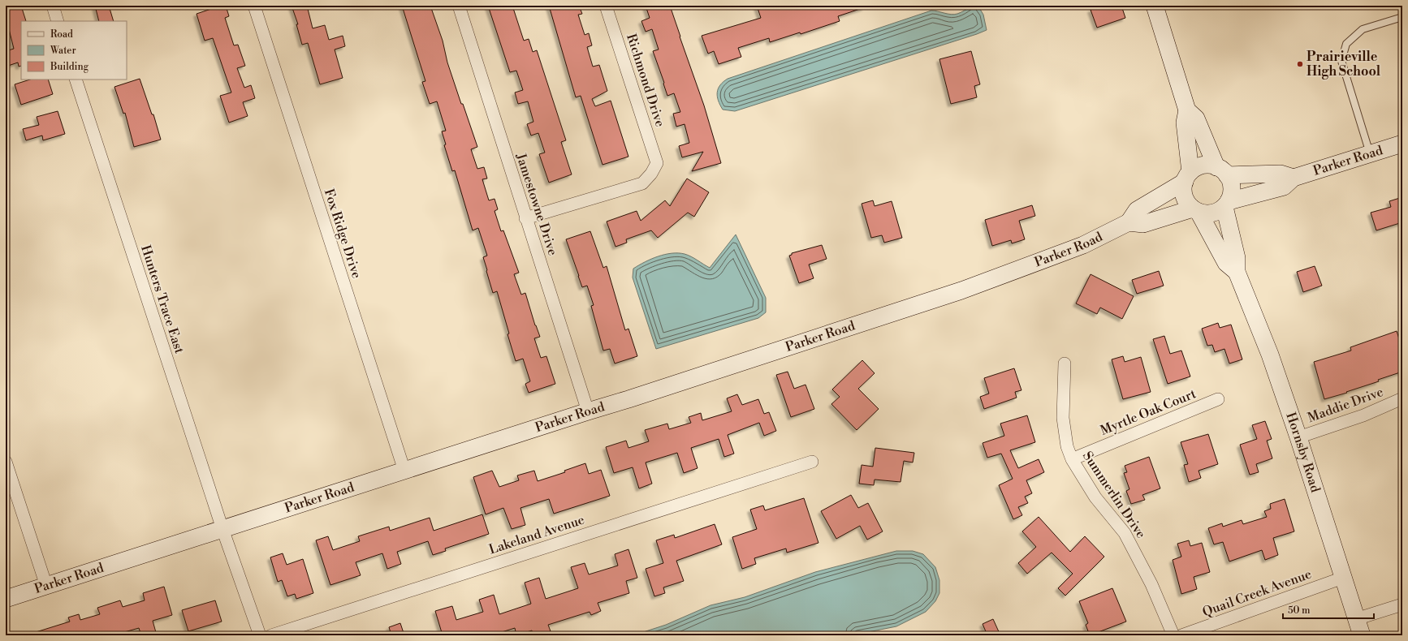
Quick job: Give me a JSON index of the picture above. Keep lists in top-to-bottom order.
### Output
{
  "streets": {
    "street": [
      "Richmond Drive",
      "Parker Road",
      "Jamestowne Drive",
      "Fox Ridge Drive",
      "Hunters Trace East",
      "Maddie Drive",
      "Myrtle Oak Court",
      "Hornsby Road",
      "Summerlin Drive",
      "Lakeland Avenue",
      "Quail Creek Avenue"
    ]
  },
  "crossings": [
    ["Richmond Drive", "Jamestowne Drive"],
    ["Parker Road", "Jamestowne Drive"],
    ["Parker Road", "Fox Ridge Drive"],
    ["Parker Road", "Hunters Trace East"],
    ["Parker Road", "Hornsby Road"],
    ["Maddie Drive", "Hornsby Road"],
    ["Myrtle Oak Court", "Summerlin Drive"],
    ["Hornsby Road", "Quail Creek Avenue"]
  ],
  "places": ["Prairieville High School"],
  "legend": ["Road", "Water", "Building"],
  "scale_bar": "50 m"
}
